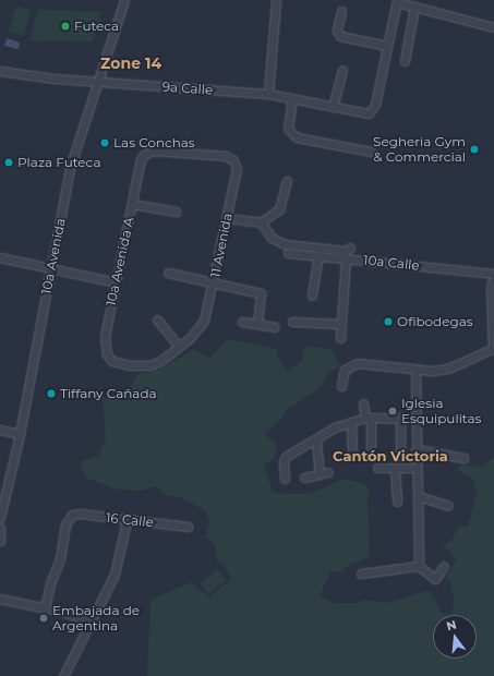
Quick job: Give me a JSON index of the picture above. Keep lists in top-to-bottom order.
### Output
{
  "streets": {
    "street": [
      "9a Calle",
      "11 Avenida",
      "10a Avenida",
      "10a Avenida A",
      "10a Calle",
      "16 Calle"
    ]
  },
  "crossings": [
    ["9a Calle", "10a Avenida"],
    ["11 Avenida", "10a Avenida A"]
  ],
  "districts": ["Zone 14", "Cantón Victoria"],
  "places": [
    "Futeca",
    "Las Conchas",
    "Segheria Gym & Commercial",
    "Plaza Futeca",
    "Ofibodegas",
    "Tiffany Cañada",
    "Iglesia Esquipulitas",
    "Embajada de Argentina"
  ],
  "north": "top"
}
